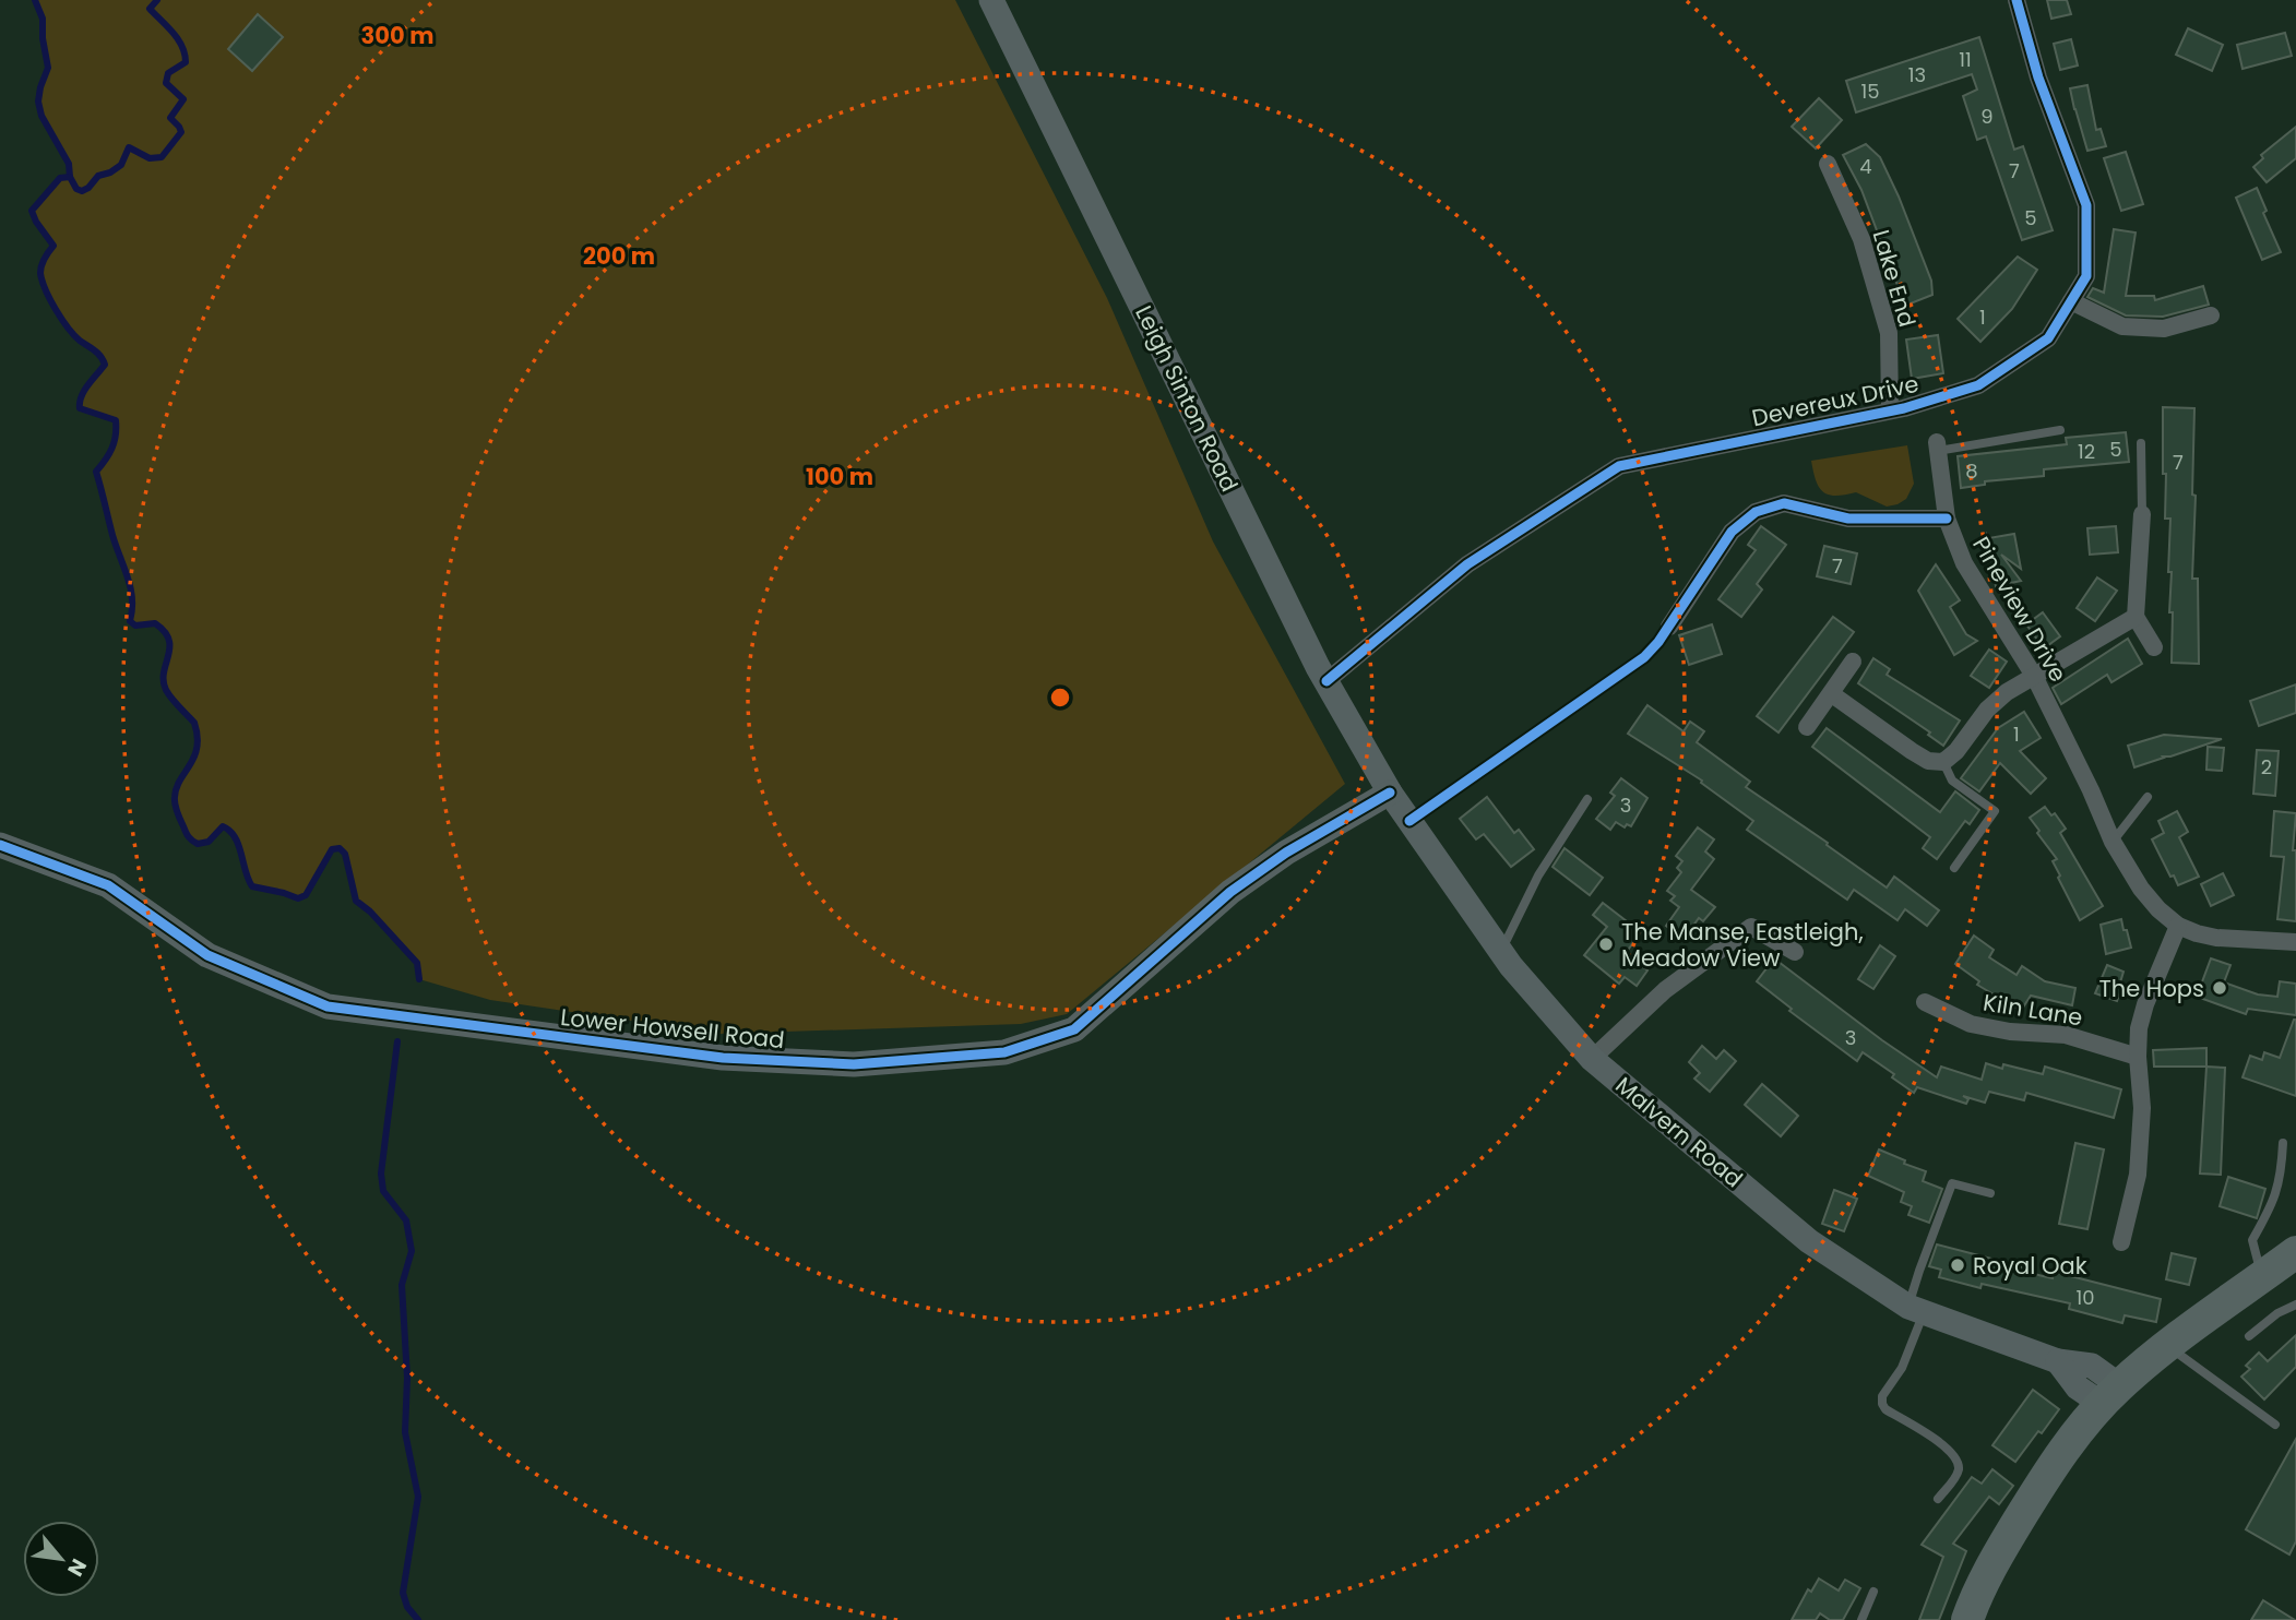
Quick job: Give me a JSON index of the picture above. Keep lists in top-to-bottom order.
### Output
{
  "streets": {
    "main road": ["Leigh Sinton Road", "Lower Howsell Road", "Malvern Road"],
    "street": [
      "Lake End",
      "Devereux Drive",
      "Pineview Drive",
      "Kiln Lane"
    ]
  },
  "crossings": [
    ["Lake End", "Devereux Drive"],
    ["Leigh Sinton Road", "Devereux Drive"],
    ["Leigh Sinton Road", "Lower Howsell Road"],
    ["Leigh Sinton Road", "Malvern Road"],
    ["Lower Howsell Road", "Malvern Road"]
  ],
  "places": ["The Manse, Eastleigh, Meadow View", "The Hops", "Royal Oak"],
  "house_numbers": [
    "11",
    "13",
    "15",
    "9",
    "4",
    "7",
    "5",
    "1",
    "5",
    "12",
    "7",
    "8",
    "7",
    "1",
    "2",
    "3",
    "3",
    "10"
  ],
  "north": "bottom right",
  "rings": ["300 m", "200 m", "100 m"]
}
